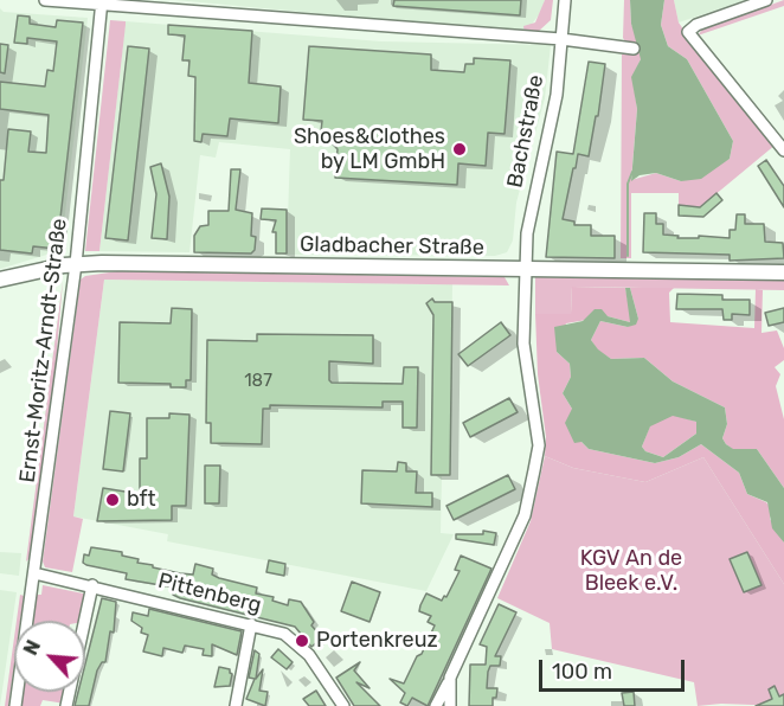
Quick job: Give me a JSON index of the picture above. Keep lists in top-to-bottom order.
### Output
{
  "streets": {
    "main road": ["Gladbacher Straße"],
    "street": ["Bachstraße", "Ernst-Moritz-Arndt-Straße", "Pittenberg"]
  },
  "crossings": [
    ["Bachstraße", "Gladbacher Straße"],
    ["Gladbacher Straße", "Ernst-Moritz-Arndt-Straße"],
    ["Ernst-Moritz-Arndt-Straße", "Pittenberg"]
  ],
  "parks": ["KGV An de Bleek e.V."],
  "places": ["Shoes&Clothes by LM GmbH", "bft", "Portenkreuz"],
  "house_numbers": ["187"],
  "scale_bar": "100 m",
  "north": "top left"
}
